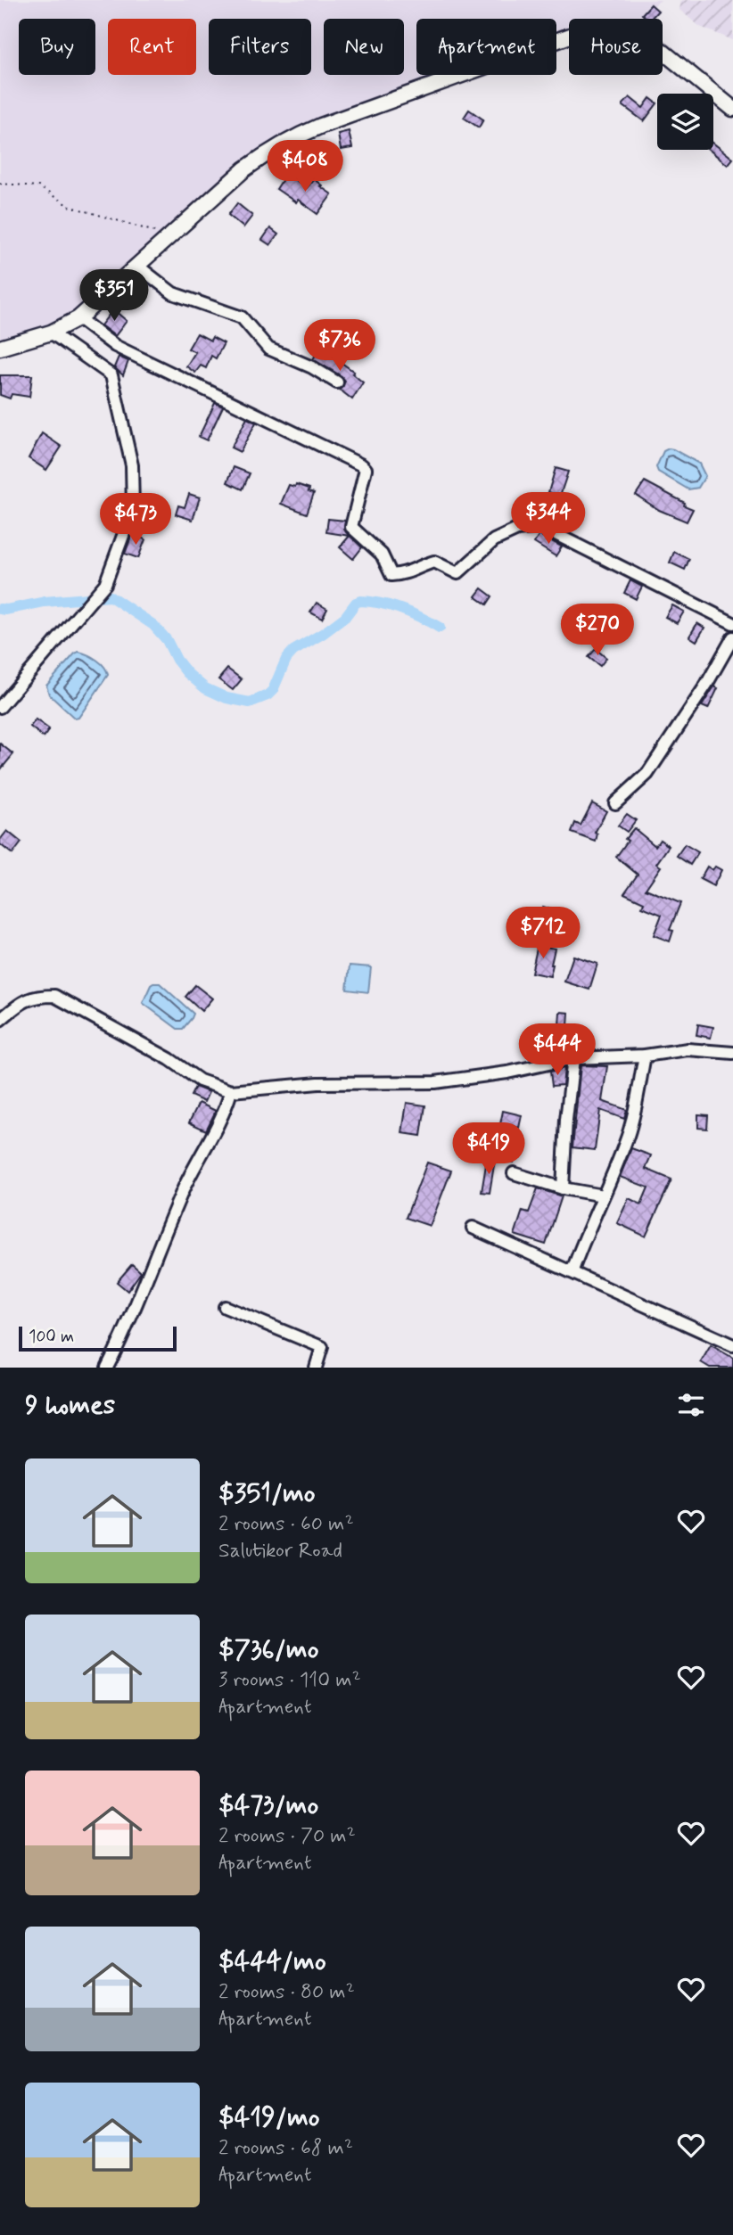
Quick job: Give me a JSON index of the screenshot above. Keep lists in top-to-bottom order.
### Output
{
  "scale_bar": "100 m",
  "page": {
    "chip": [
      "Buy",
      "Rent",
      "Filters",
      "New",
      "Apartment",
      "House"
    ],
    "price": [
      "$408",
      "$351",
      "$736",
      "$344",
      "$473",
      "$270",
      "$712",
      "$444",
      "$419"
    ],
    "scale": "100 m",
    "heading": "9 homes",
    "list": [
      {
        "name": "$351/mo",
        "note": "2 rooms · 60 m² · Salutikor Road"
      },
      {
        "name": "$736/mo",
        "note": "3 rooms · 110 m² · Apartment"
      },
      {
        "name": "$473/mo",
        "note": "2 rooms · 70 m² · Apartment"
      },
      {
        "name": "$444/mo",
        "note": "2 rooms · 80 m² · Apartment"
      },
      {
        "name": "$419/mo",
        "note": "2 rooms · 68 m² · Apartment"
      }
    ]
  }
}
